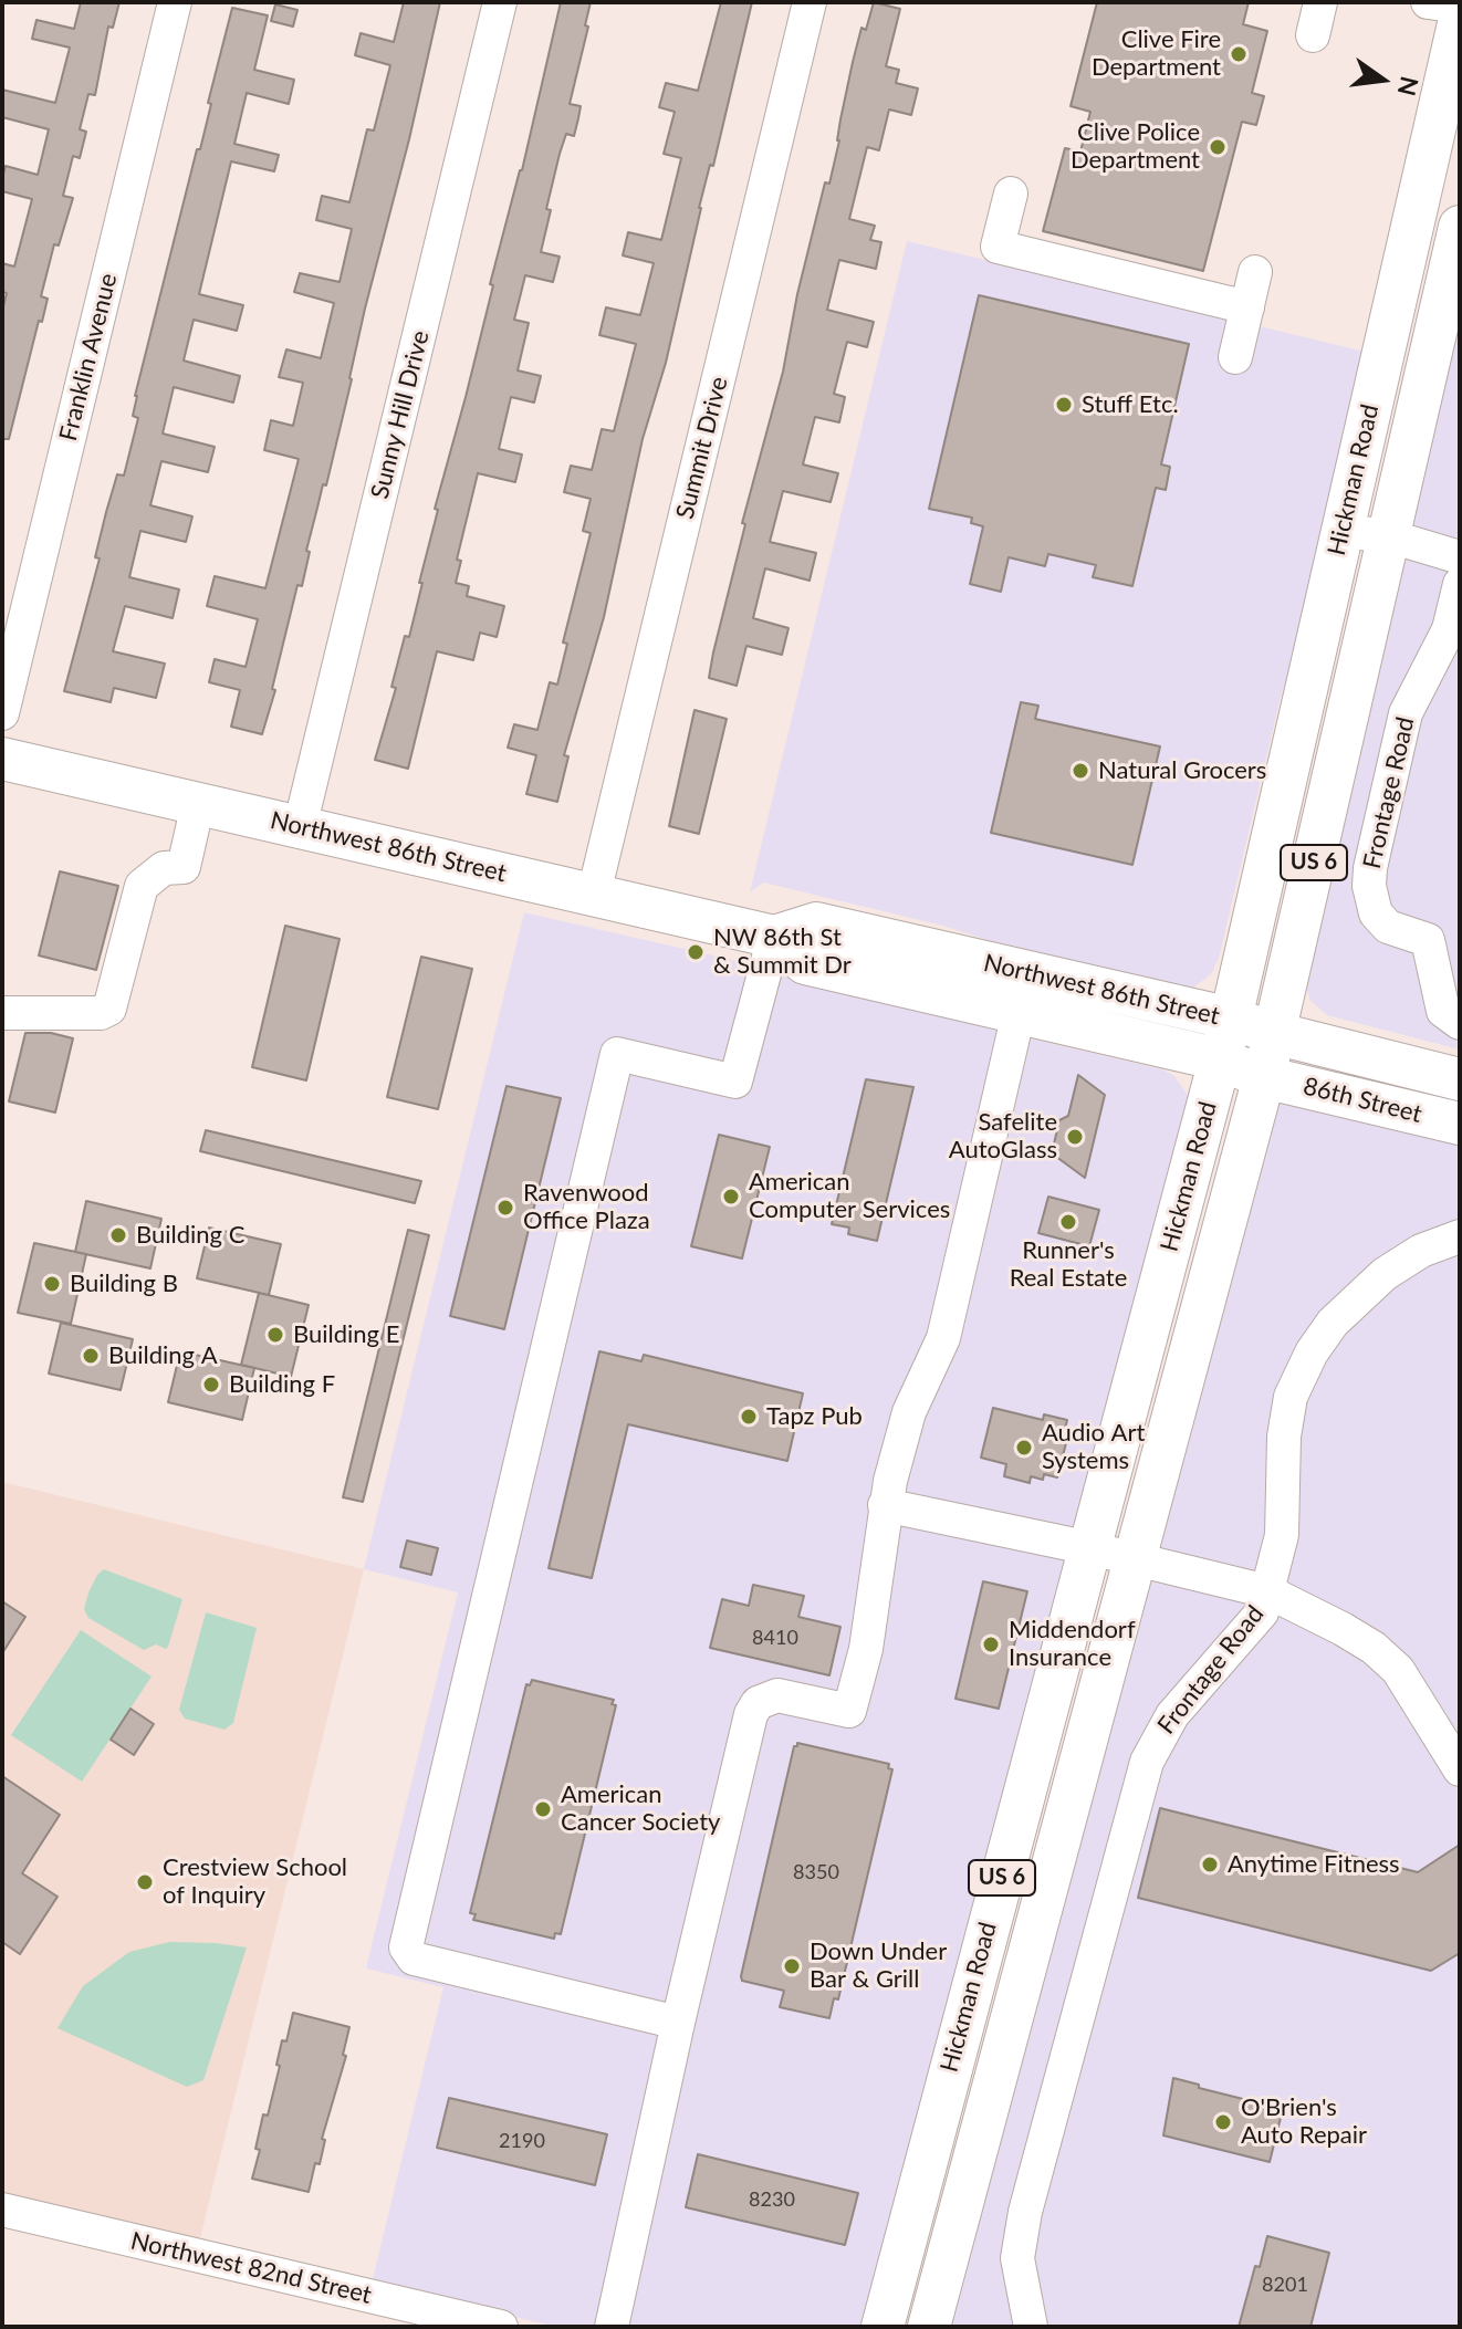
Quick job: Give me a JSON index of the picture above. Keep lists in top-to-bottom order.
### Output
{
  "streets": {
    "main road": [
      "Hickman Road",
      "Northwest 86th Street",
      "US 6",
      "86th Street"
    ],
    "street": [
      "Franklin Avenue",
      "Sunny Hill Drive",
      "Summit Drive",
      "Frontage Road",
      "Northwest 82nd Street"
    ]
  },
  "crossings": [
    ["Sunny Hill Drive", "Northwest 86th Street"],
    ["Summit Drive", "Northwest 86th Street"],
    ["Hickman Road", "Northwest 86th Street"],
    ["Hickman Road", "86th Street"],
    ["Northwest 86th Street", "86th Street"]
  ],
  "places": [
    "Clive Fire Department",
    "Clive Police Department",
    "Stuff Etc.",
    "Natural Grocers",
    "NW 86th St & Summit Dr",
    "Safelite AutoGlass",
    "American Computer Services",
    "Ravenwood Office Plaza",
    "Runner's Real Estate",
    "Building C",
    "Building B",
    "Building E",
    "Building A",
    "Building F",
    "Tapz Pub",
    "Audio Art Systems",
    "Middendorf Insurance",
    "American Cancer Society",
    "Anytime Fitness",
    "Crestview School of Inquiry",
    "Down Under Bar & Grill",
    "O'Brien's Auto Repair"
  ],
  "house_numbers": [
    "8410",
    "8350",
    "2190",
    "8230",
    "8201"
  ],
  "north": "right"
}
